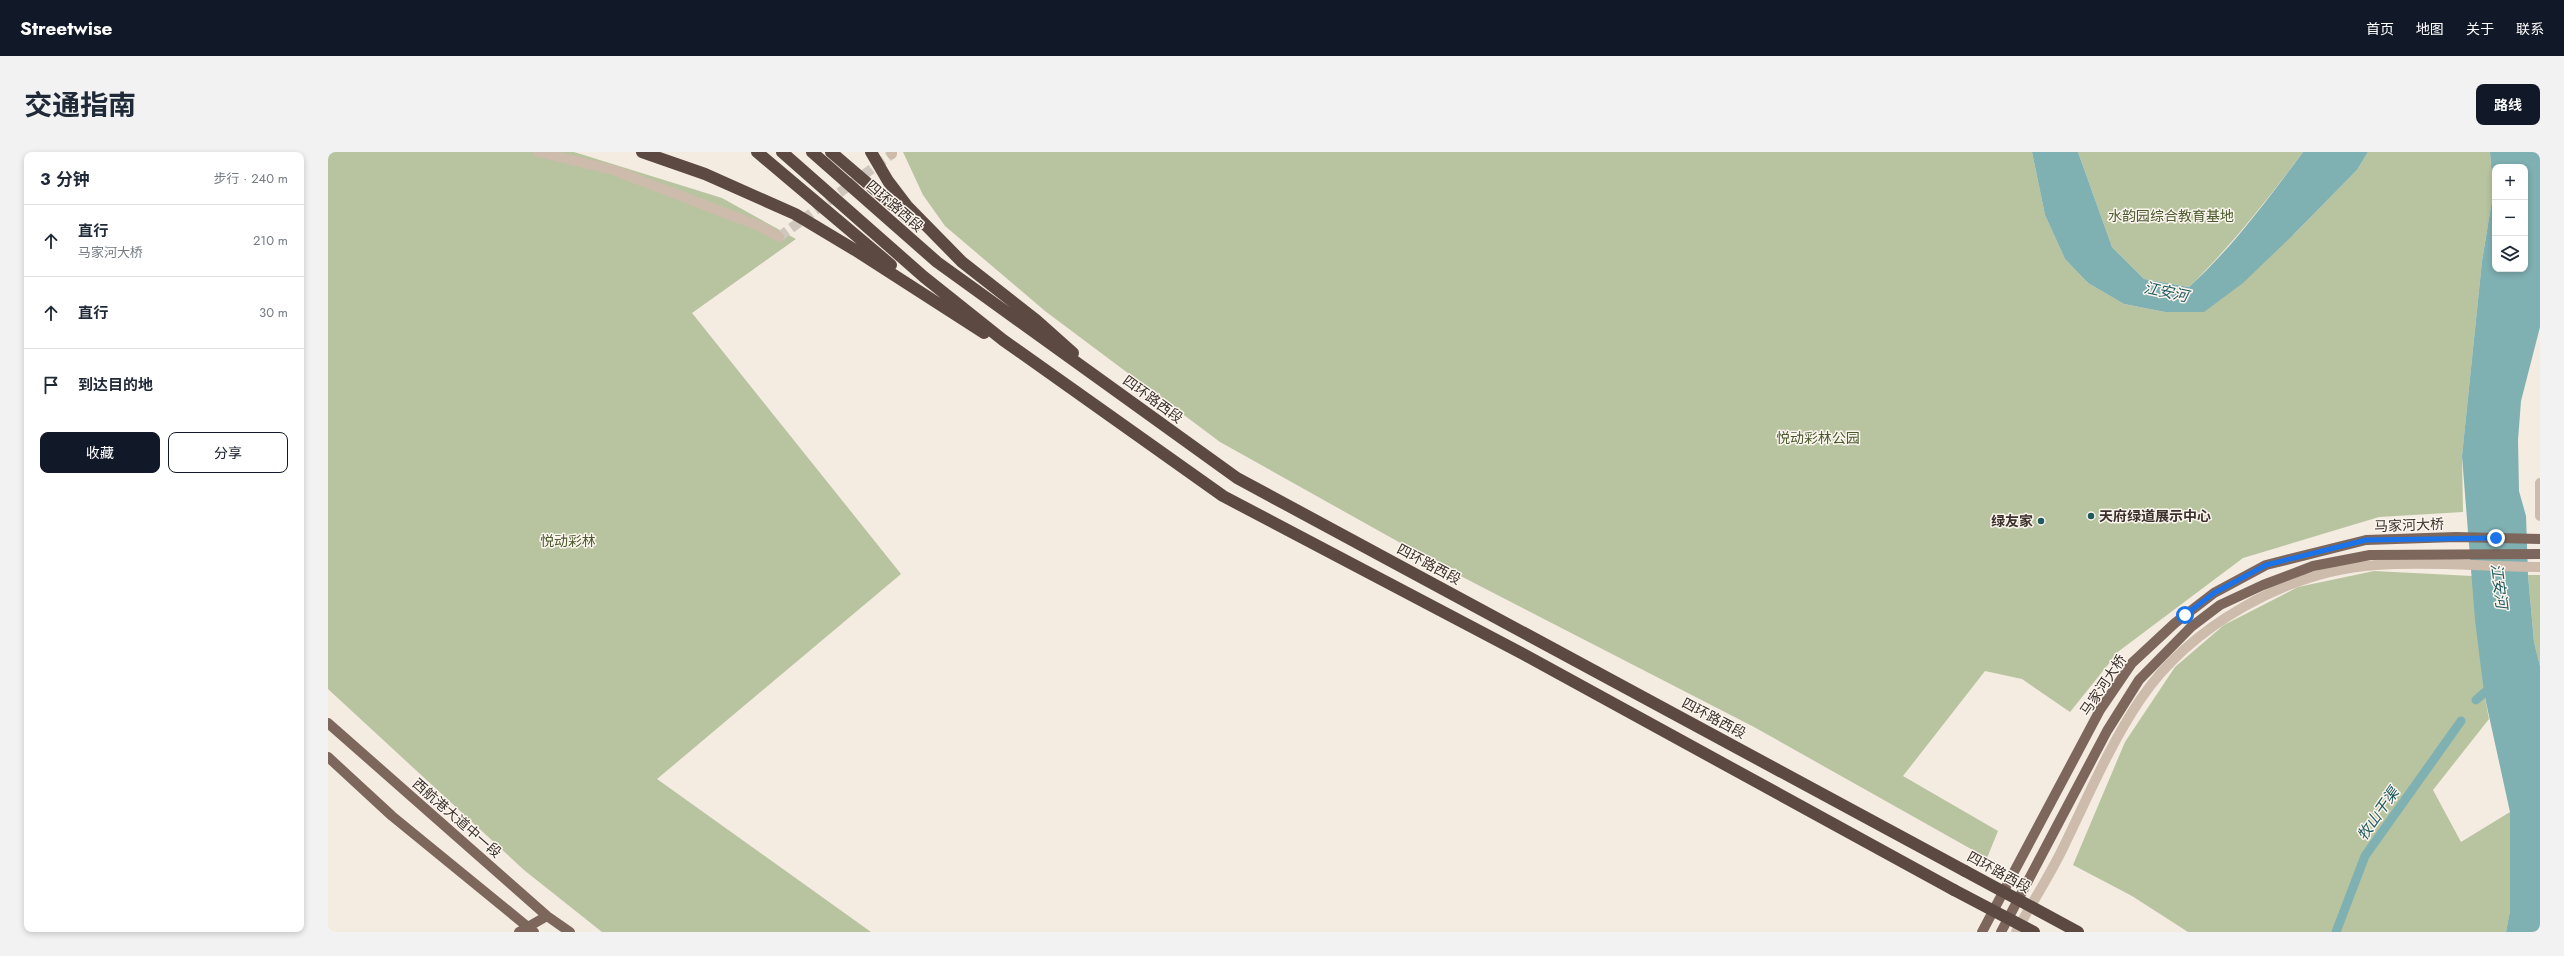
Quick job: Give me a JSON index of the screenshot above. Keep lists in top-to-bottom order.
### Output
{
  "streets": {
    "highway": ["四环路西段"],
    "main road": ["马家河大桥", "西航港大道中一段"]
  },
  "water": ["江安河", "牧山干渠"],
  "parks": ["水韵园综合教育基地", "悦动彩林公园", "悦动彩林"],
  "places": ["天府绿道展示中心", "绿友家"],
  "page": {
    "header": "Streetwise",
    "nav": [
      "首页",
      "地图",
      "关于",
      "联系"
    ],
    "title": "交通指南",
    "buttons": [
      "路线",
      ["收藏", "分享"]
    ],
    "heading": ["3 分钟", "步行 · 240 m"],
    "map_buttons": ["+", "−"],
    "list": [
      ["直行", "马家河大桥", "210 m"],
      ["直行", "30 m"],
      "到达目的地"
    ]
  }
}
